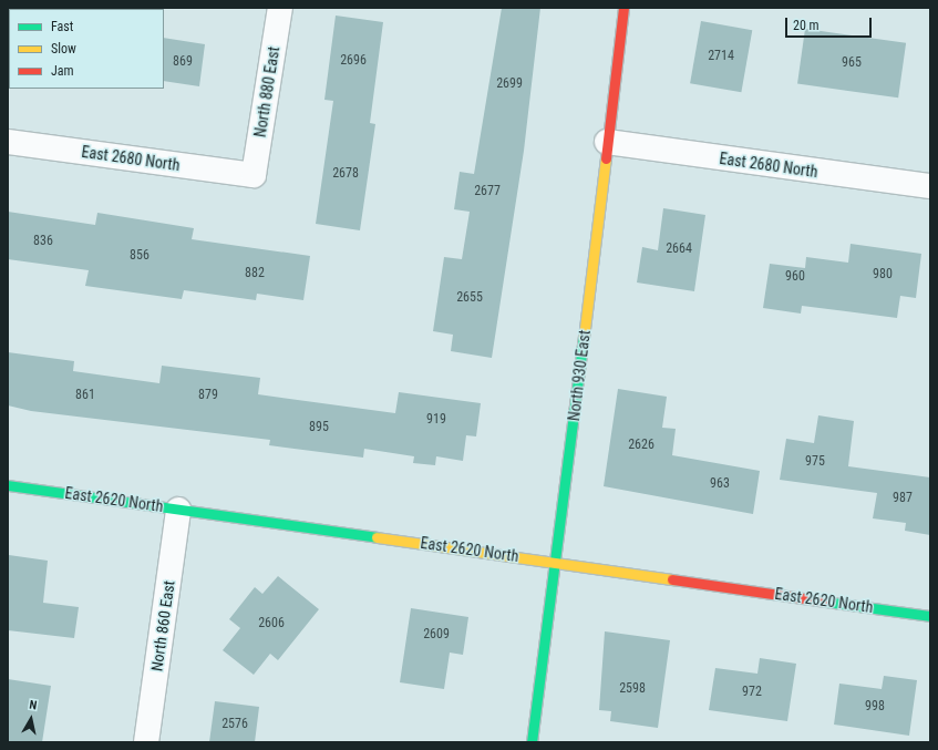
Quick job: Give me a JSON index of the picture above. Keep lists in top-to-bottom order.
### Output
{
  "streets": {
    "street": [
      "North 880 East",
      "East 2680 North",
      "North 930 East",
      "East 2620 North",
      "North 860 East"
    ]
  },
  "crossings": [
    ["North 880 East", "East 2680 North"],
    ["East 2680 North", "North 930 East"],
    ["North 930 East", "East 2620 North"],
    ["East 2620 North", "North 860 East"]
  ],
  "house_numbers": [
    "2714",
    "2696",
    "869",
    "965",
    "2699",
    "2678",
    "2677",
    "836",
    "2664",
    "856",
    "882",
    "980",
    "960",
    "2655",
    "861",
    "879",
    "919",
    "895",
    "2626",
    "975",
    "963",
    "987",
    "2606",
    "2609",
    "2598",
    "972",
    "998",
    "2576"
  ],
  "legend": ["Fast", "Slow", "Jam"],
  "scale_bar": "20 m",
  "north": "top"
}
